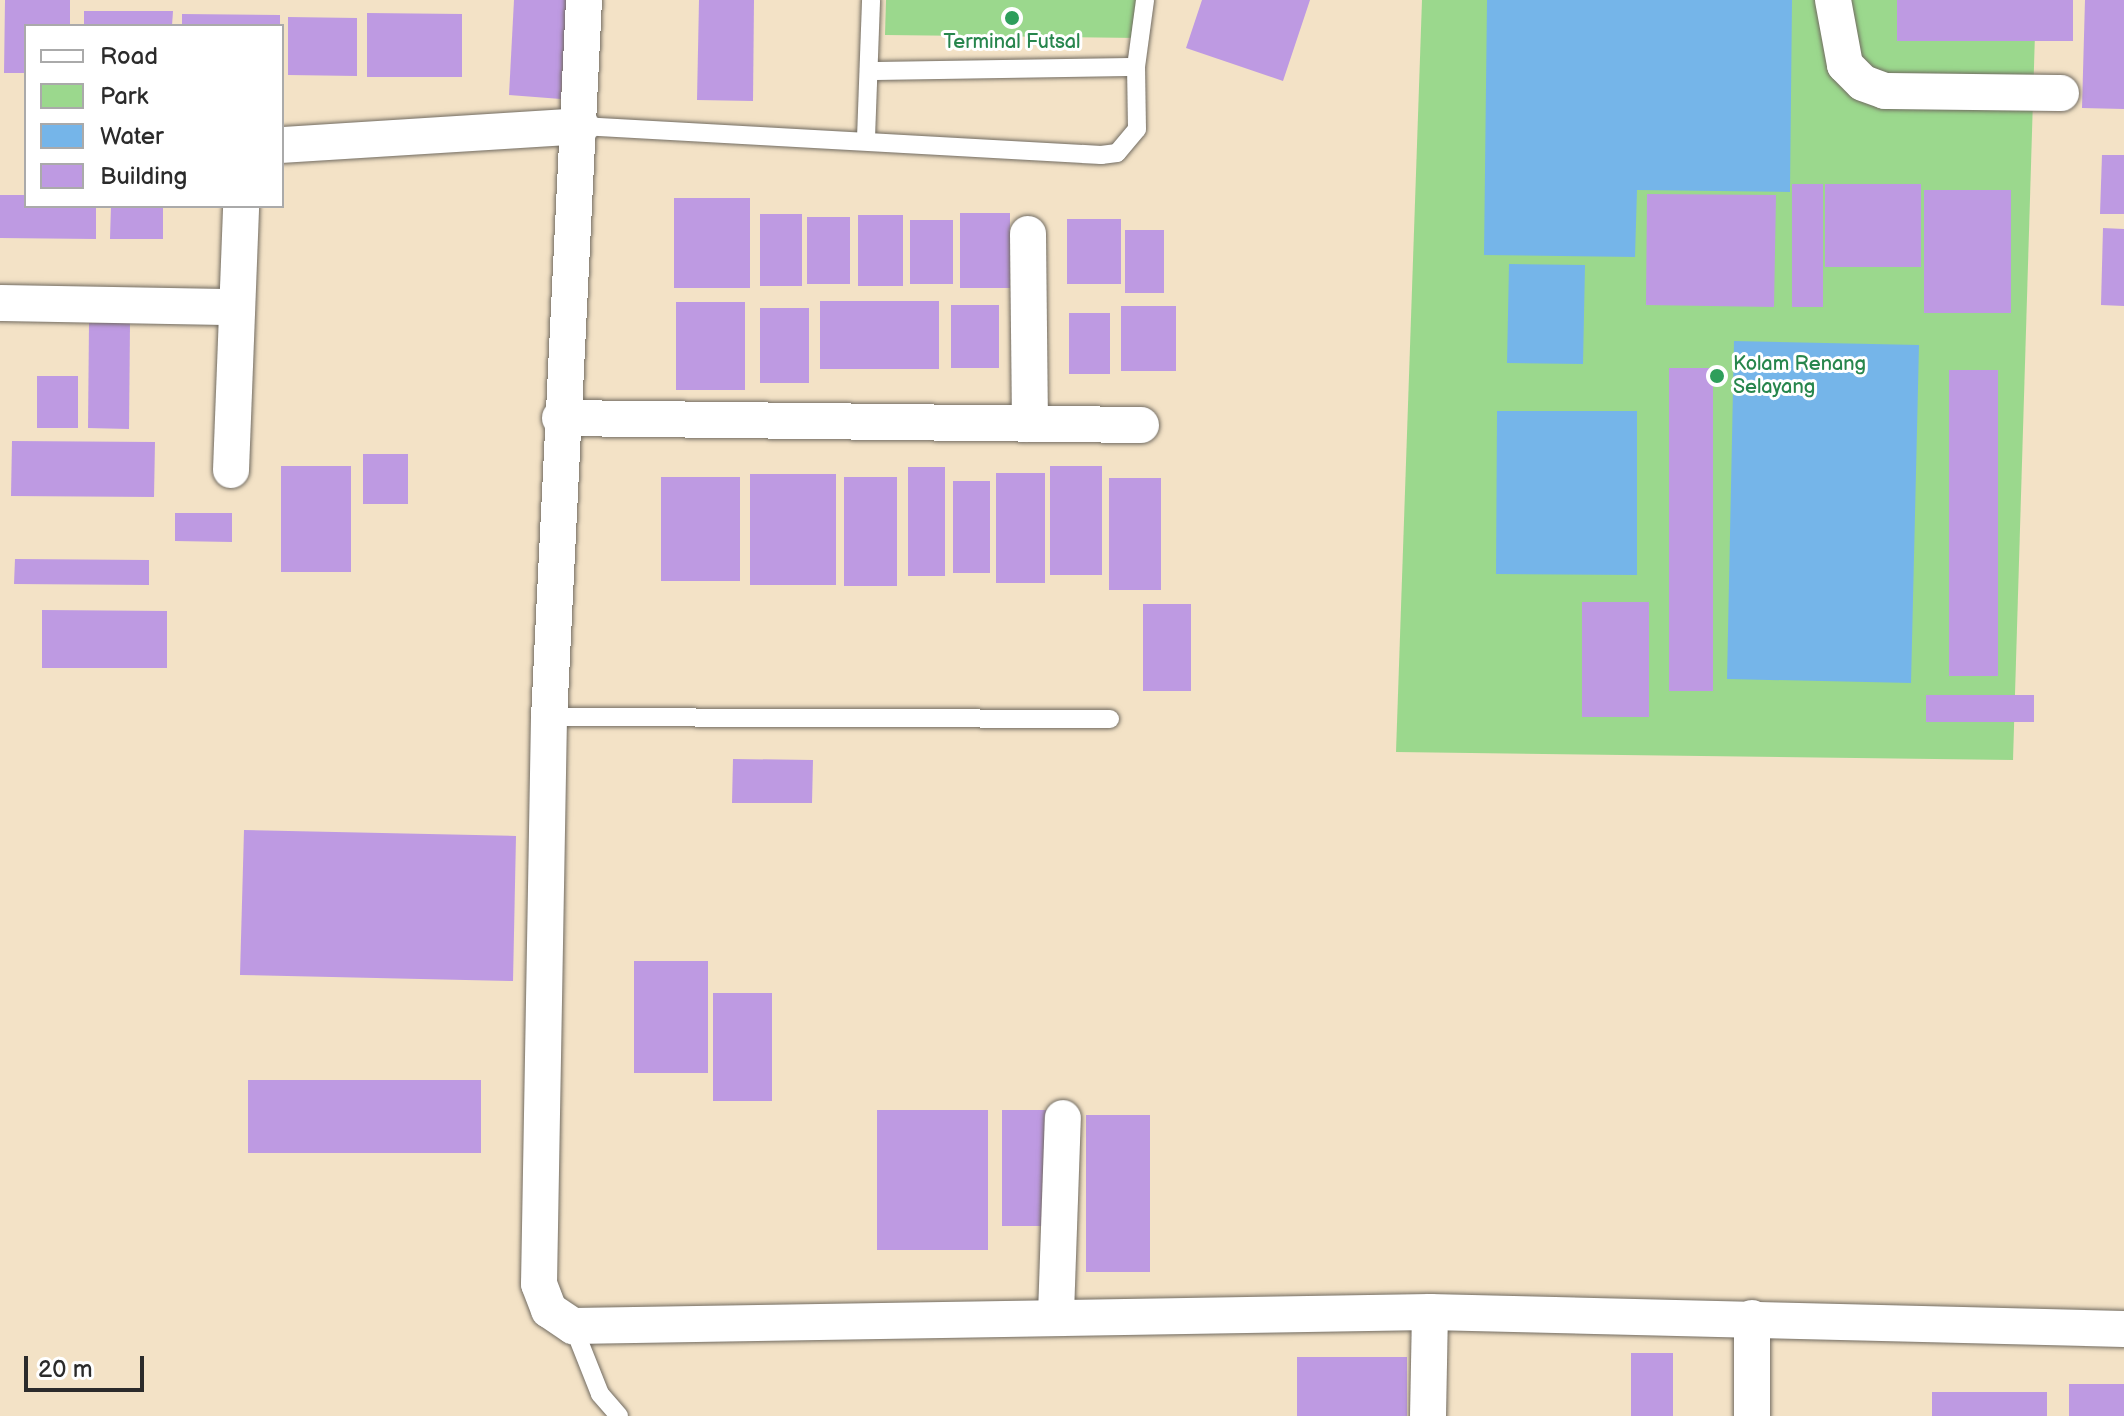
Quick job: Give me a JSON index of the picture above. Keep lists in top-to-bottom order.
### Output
{
  "places": ["Terminal Futsal", "Kolam Renang Selayang"],
  "legend": [
    "Road",
    "Park",
    "Water",
    "Building"
  ],
  "scale_bar": "20 m"
}
